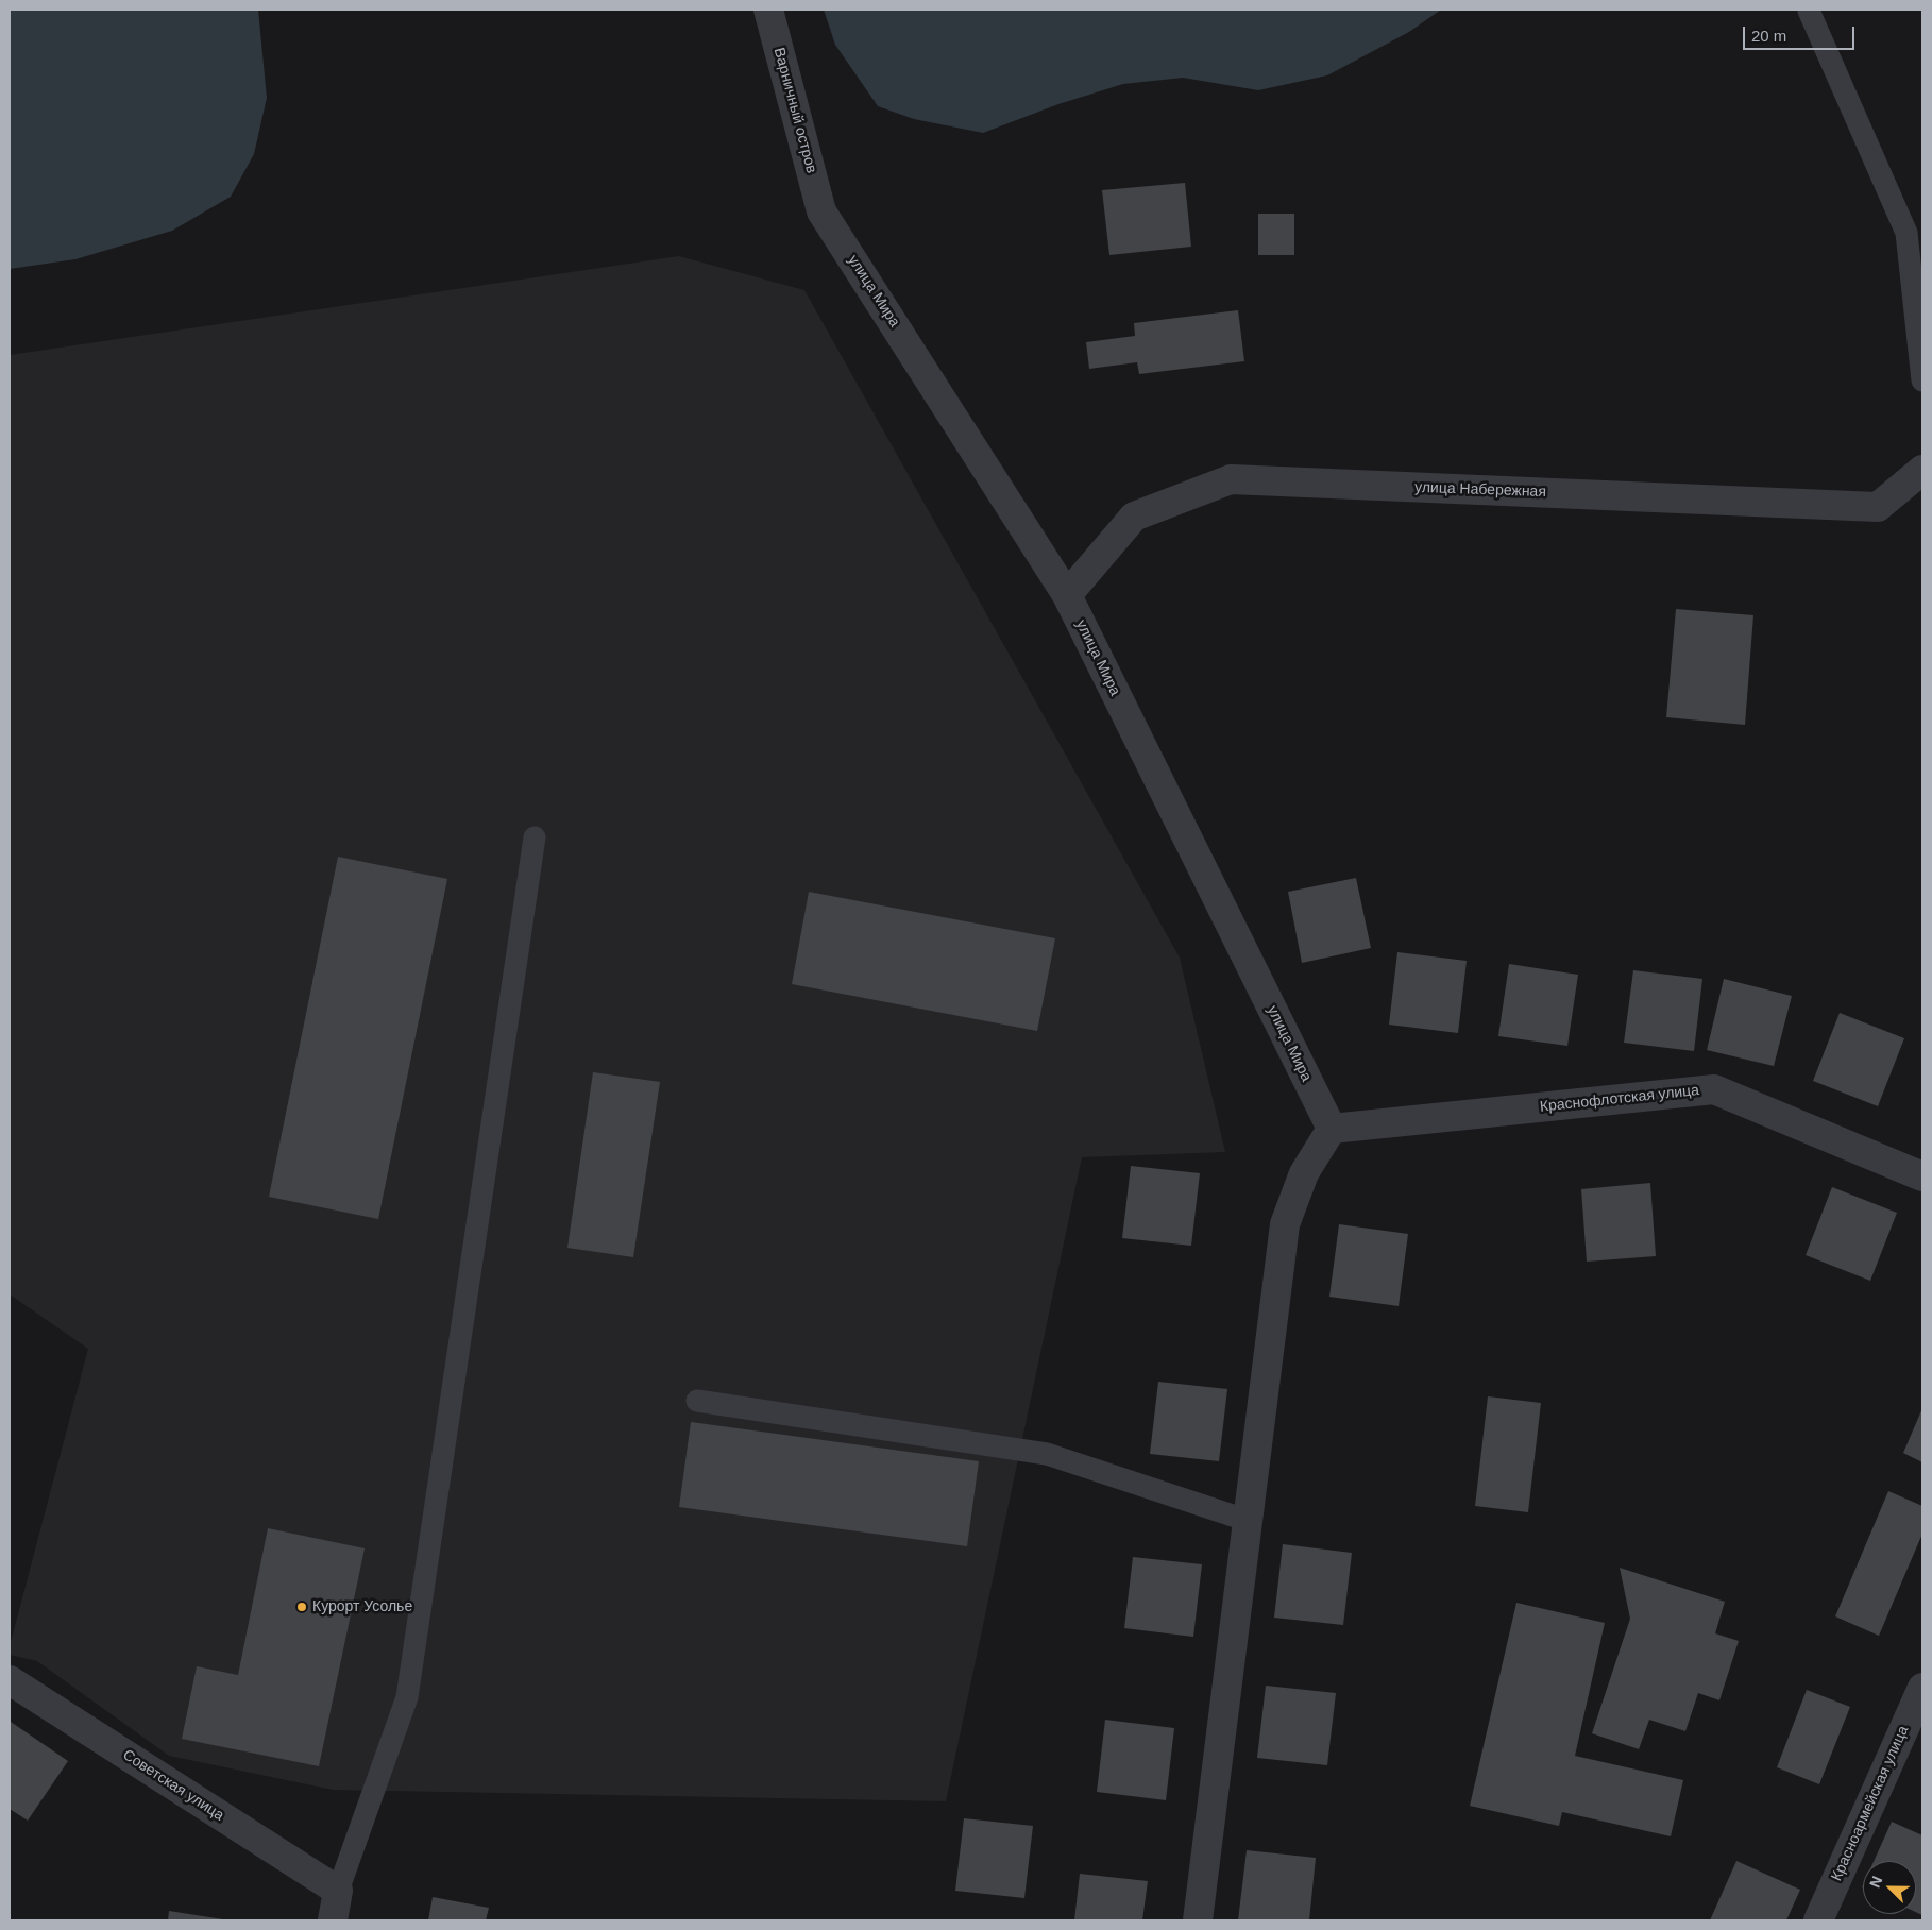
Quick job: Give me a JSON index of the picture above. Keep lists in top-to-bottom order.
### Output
{
  "streets": {
    "street": [
      "Варничный остров",
      "улица Мира",
      "улица Набережная",
      "Краснофлотская улица",
      "Советская улица",
      "Красноармейская улица"
    ]
  },
  "crossings": [
    ["Варничный остров", "улица Мира"],
    ["улица Мира", "улица Набережная"],
    ["улица Мира", "Краснофлотская улица"]
  ],
  "places": ["Курорт Усолье"],
  "scale_bar": "20 m",
  "north": "top left"
}
